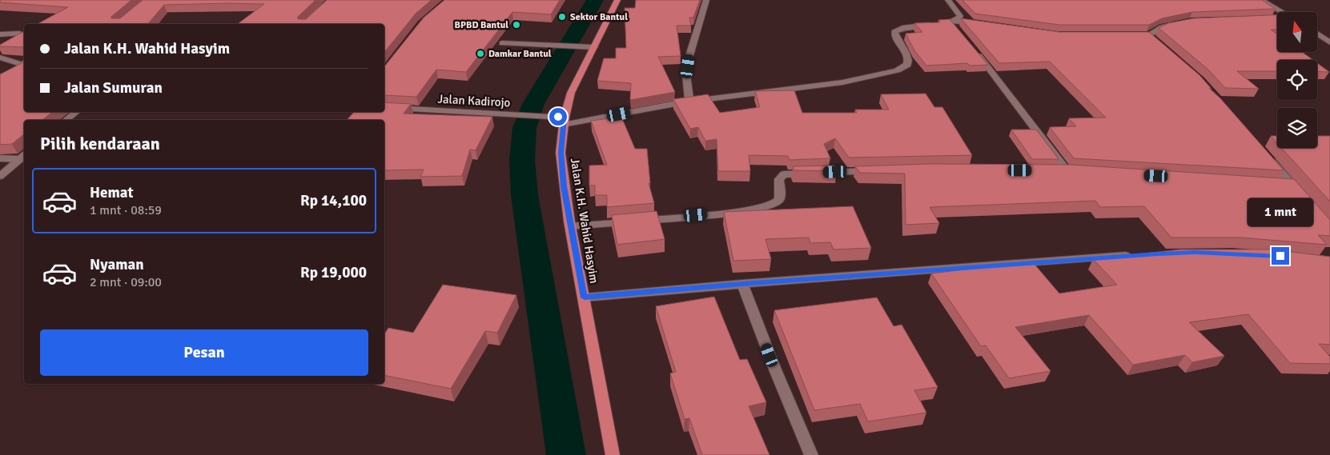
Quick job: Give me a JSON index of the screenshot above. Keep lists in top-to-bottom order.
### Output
{
  "streets": {
    "main road": ["Jalan K.H. Wahid Hasyim"],
    "street": ["Jalan Kadirojo"]
  },
  "crossings": [
    ["Jalan Kadirojo", "Jalan K.H. Wahid Hasyim"]
  ],
  "places": ["Sektor Bantul", "BPBD Bantul", "Damkar Bantul"],
  "north": "top",
  "page": {
    "banner": ["Jalan K.H. Wahid Hasyim", "Jalan Sumuran"],
    "heading": "Pilih kendaraan",
    "list": [
      {
        "name": "Hemat",
        "note": "1 mnt · 08:59",
        "value": "Rp 14,100"
      },
      {
        "name": "Nyaman",
        "note": "2 mnt · 09:00",
        "value": "Rp 19,000"
      }
    ],
    "bubble": "1 mnt",
    "buttons": "Pesan"
  }
}
